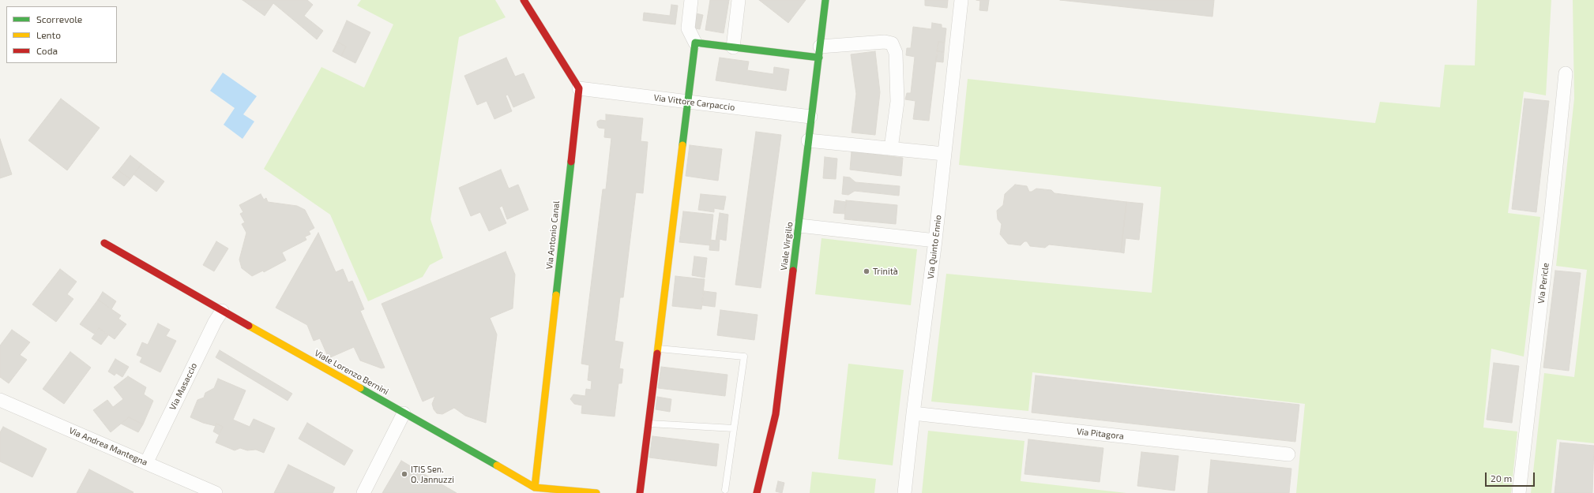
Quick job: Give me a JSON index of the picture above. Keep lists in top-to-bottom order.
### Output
{
  "streets": {
    "street": [
      "Via Vittore Carpaccio",
      "Via Antonio Canal",
      "Viale Virgilio",
      "Via Quinto Ennio",
      "Via Pericle",
      "Viale Lorenzo Bernini",
      "Via Masaccio",
      "Via Pitagora",
      "Via Andrea Mantegna"
    ]
  },
  "crossings": [
    ["Via Vittore Carpaccio", "Via Antonio Canal"],
    ["Via Vittore Carpaccio", "Viale Virgilio"],
    ["Via Antonio Canal", "Viale Lorenzo Bernini"],
    ["Via Quinto Ennio", "Via Pitagora"],
    ["Viale Lorenzo Bernini", "Via Masaccio"],
    ["Via Masaccio", "Via Andrea Mantegna"]
  ],
  "places": ["Trinità", "ITIS Sen. O. Jannuzzi"],
  "legend": ["Scorrevole", "Lento", "Coda"],
  "scale_bar": "20 m"
}
